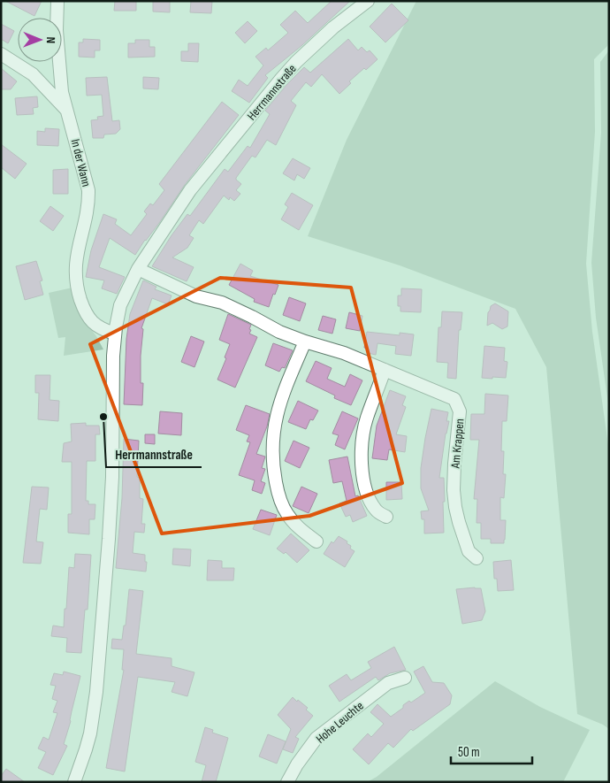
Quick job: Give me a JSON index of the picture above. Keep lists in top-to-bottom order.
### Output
{
  "streets": {
    "street": [
      "Herrmannstraße",
      "In der Wann",
      "Am Krappen",
      "Hohe Leuchte"
    ]
  },
  "crossings": [
    ["Herrmannstraße", "In der Wann"],
    ["Herrmannstraße", "Am Krappen"]
  ],
  "places": ["Herrmannstraße"],
  "scale_bar": "50 m",
  "north": "right"
}
